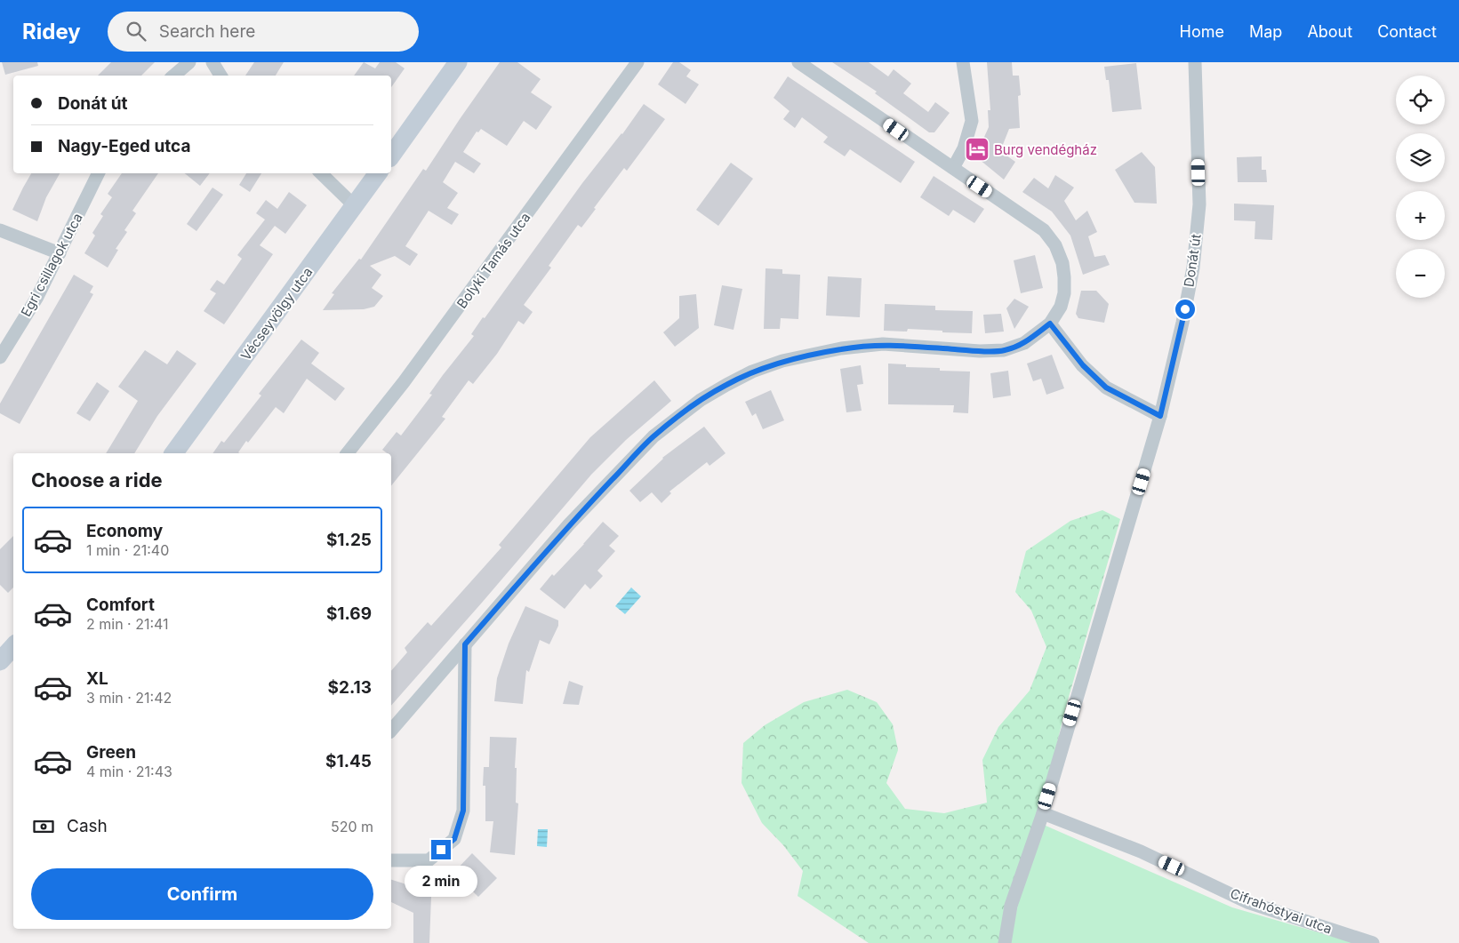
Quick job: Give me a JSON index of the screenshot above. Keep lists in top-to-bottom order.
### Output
{
  "streets": {
    "main road": ["Vécseyvölgy utca"],
    "street": [
      "Bolyki Tamás utca",
      "Donát út",
      "Egri csillagok utca",
      "Cifrahóstyai utca"
    ]
  },
  "crossings": [
    ["Donát út", "Cifrahóstyai utca"]
  ],
  "places": {
    "hotel": ["Burg vendégház"]
  },
  "page": {
    "header": "Ridey",
    "search": "Search here",
    "nav": [
      "Home",
      "Map",
      "About",
      "Contact"
    ],
    "map_buttons": ["+", "−"],
    "banner": ["Donát út", "Nagy-Eged utca"],
    "heading": "Choose a ride",
    "list": [
      {
        "name": "Economy",
        "note": "1 min · 21:40",
        "value": "$1.25"
      },
      {
        "name": "Comfort",
        "note": "2 min · 21:41",
        "value": "$1.69"
      },
      {
        "name": "XL",
        "note": "3 min · 21:42",
        "value": "$2.13"
      },
      {
        "name": "Green",
        "note": "4 min · 21:43",
        "value": "$1.45"
      }
    ],
    "pay": ["Cash", "520 m"],
    "buttons": "Confirm",
    "bubble": "2 min"
  }
}
